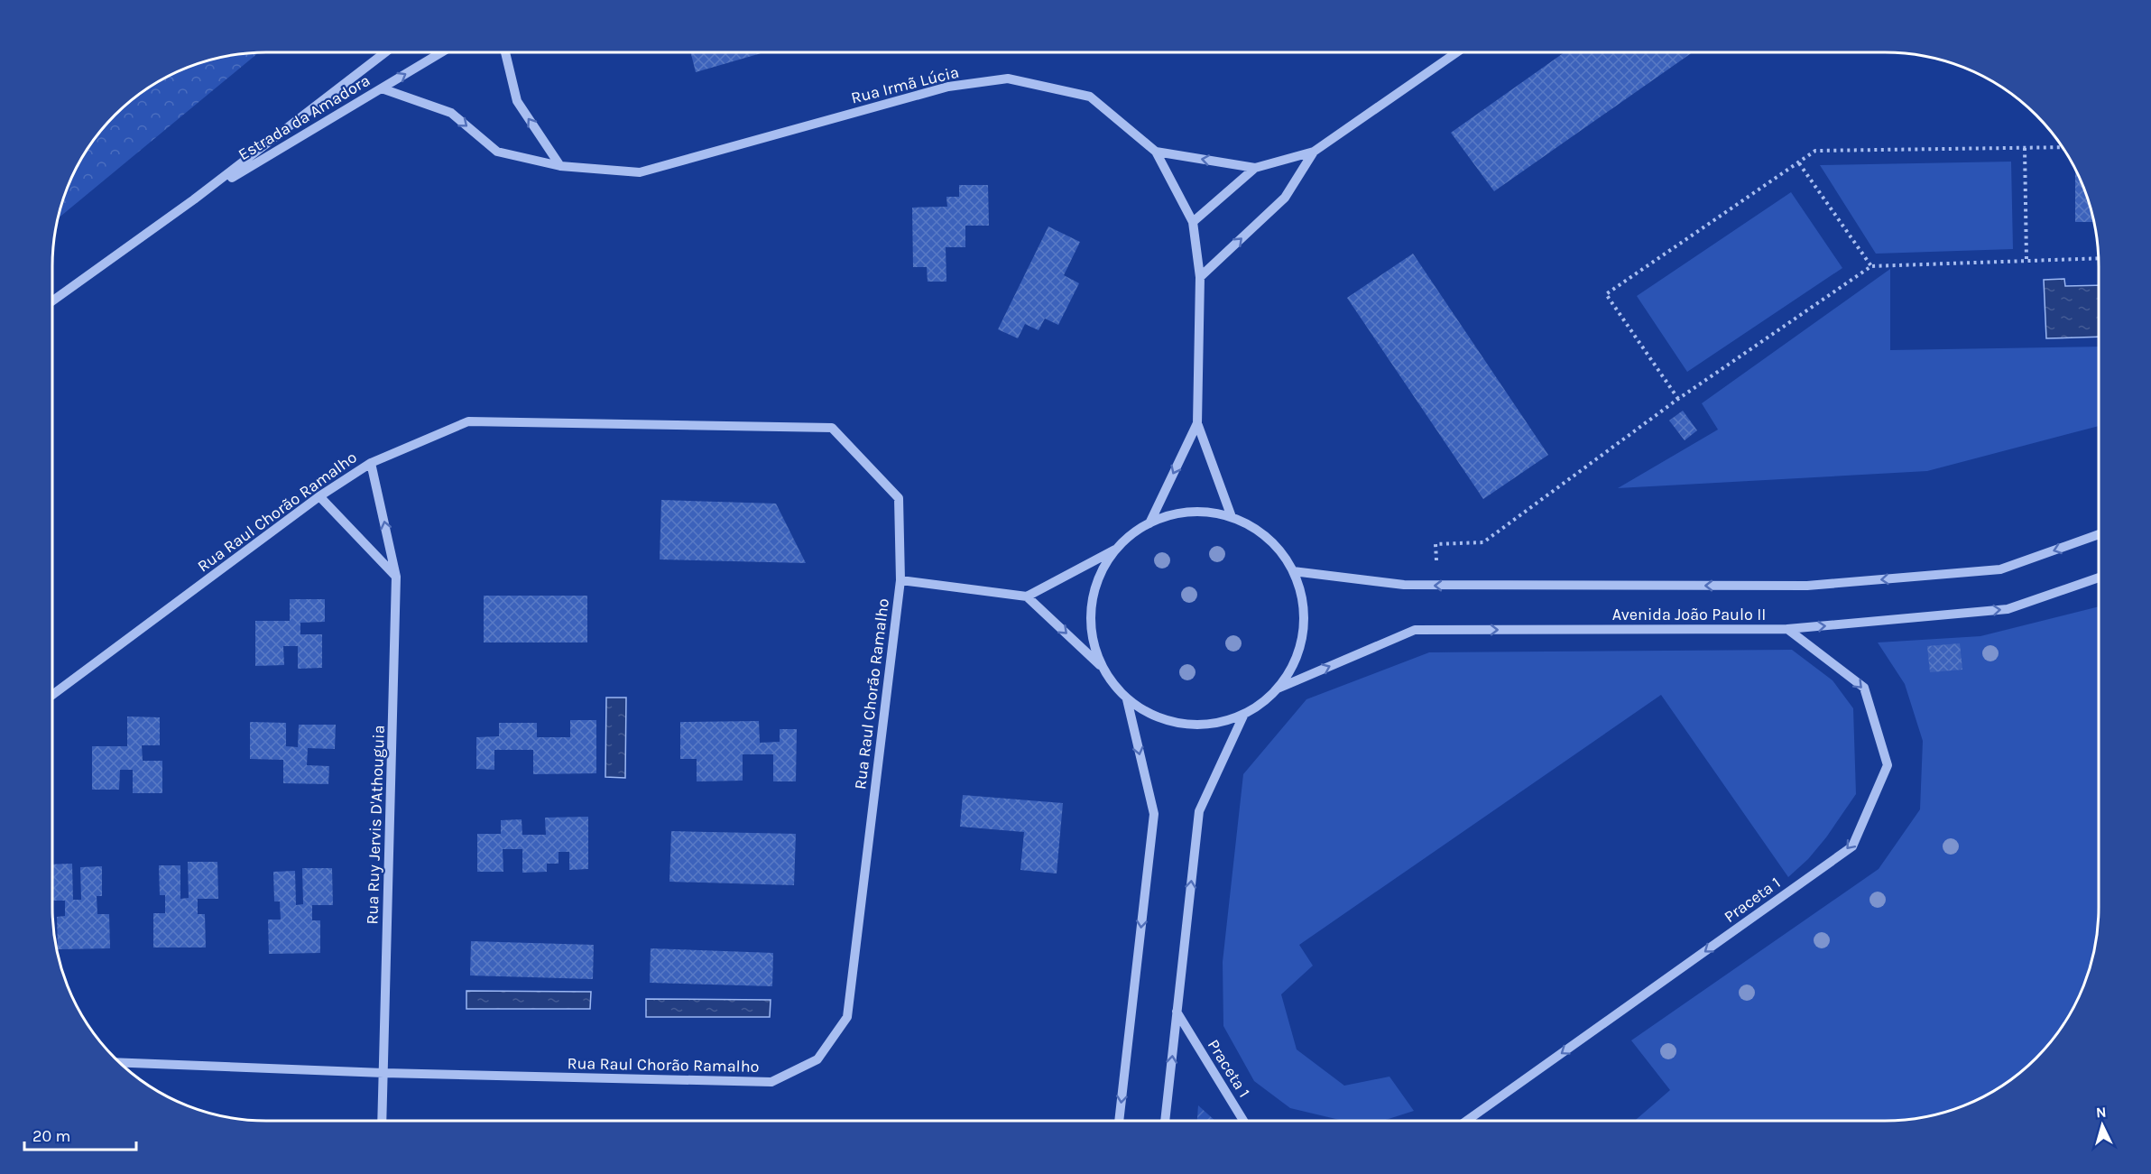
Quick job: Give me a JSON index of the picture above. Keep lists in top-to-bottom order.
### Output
{
  "streets": {
    "street": [
      "Rua Irmã Lúcia",
      "Estrada da Amadora",
      "Rua Raul Chorão Ramalho",
      "Avenida João Paulo II",
      "Rua Ruy Jervis D'Athouguia",
      "Praceta 1"
    ]
  },
  "crossings": [
    ["Rua Irmã Lúcia", "Estrada da Amadora"],
    ["Rua Irmã Lúcia", "Avenida João Paulo II"],
    ["Rua Raul Chorão Ramalho", "Rua Ruy Jervis D'Athouguia"],
    ["Avenida João Paulo II", "Praceta 1"]
  ],
  "scale_bar": "20 m",
  "north": "top"
}
